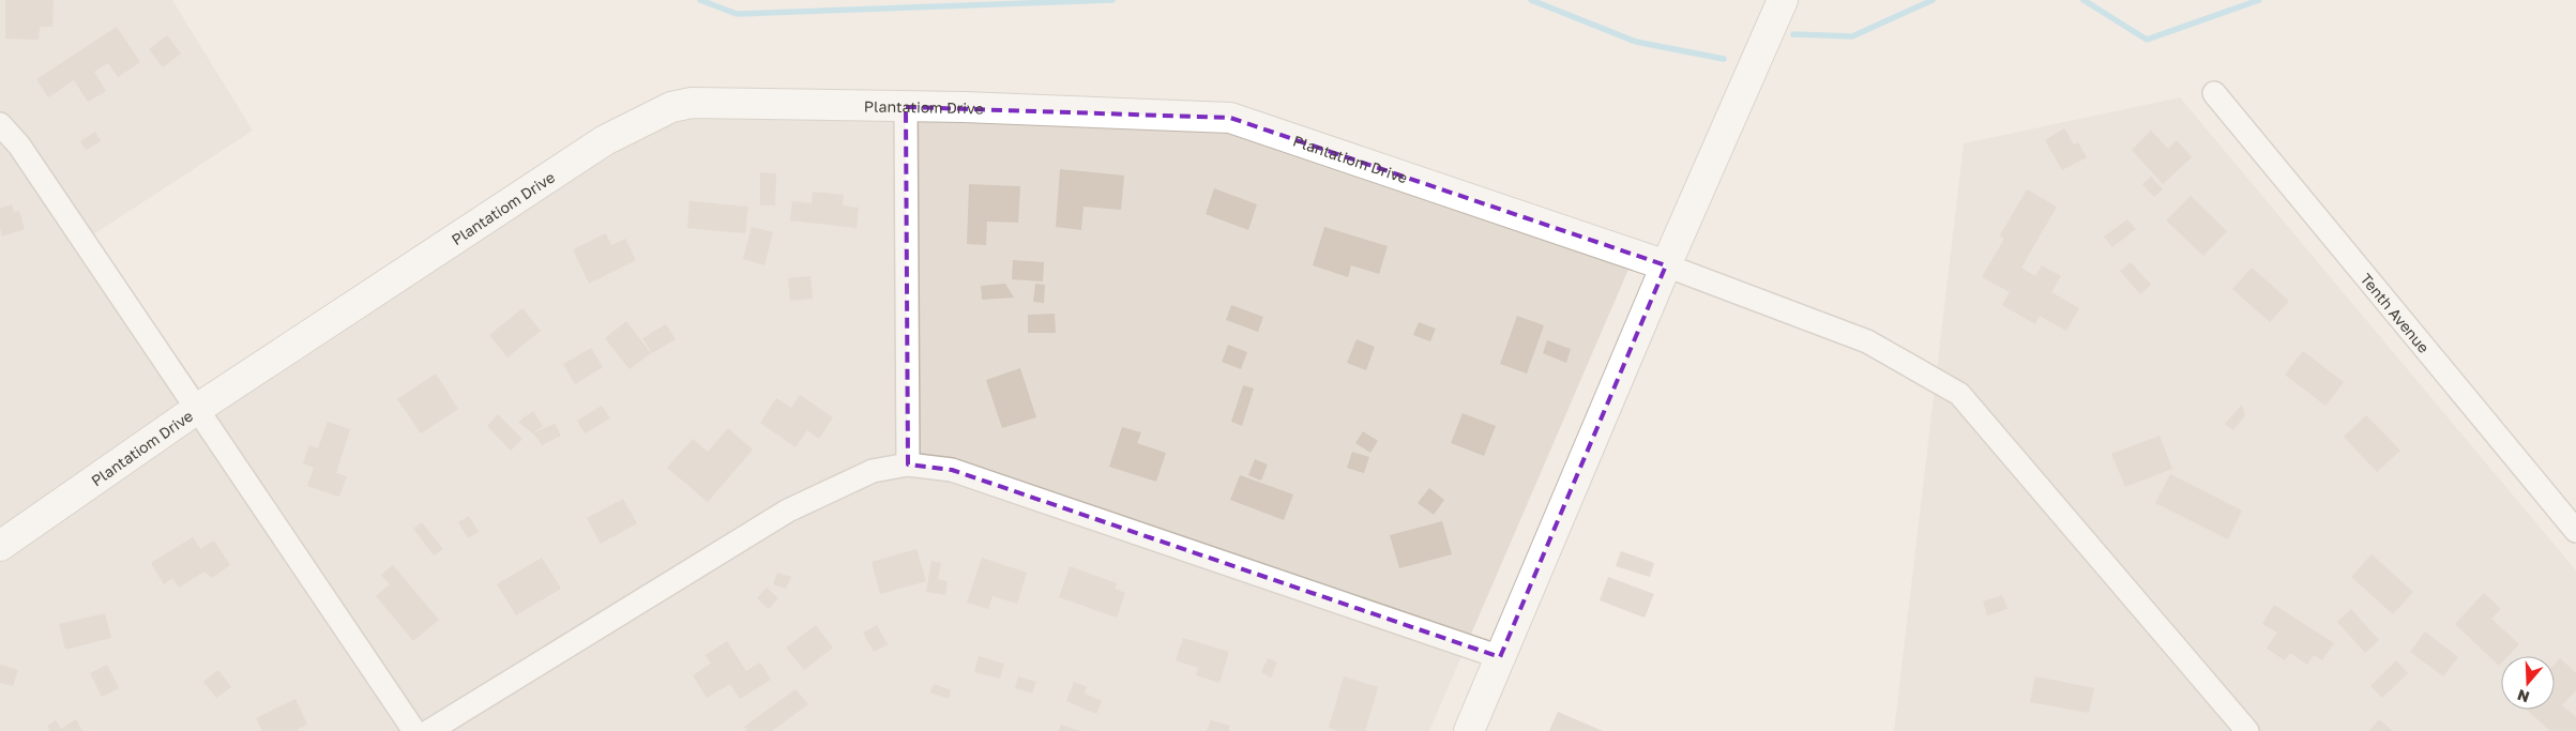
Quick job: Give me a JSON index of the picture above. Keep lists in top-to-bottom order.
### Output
{
  "streets": {
    "street": ["Plantatiom Drive", "Tenth Avenue"]
  },
  "north": "bottom"
}
